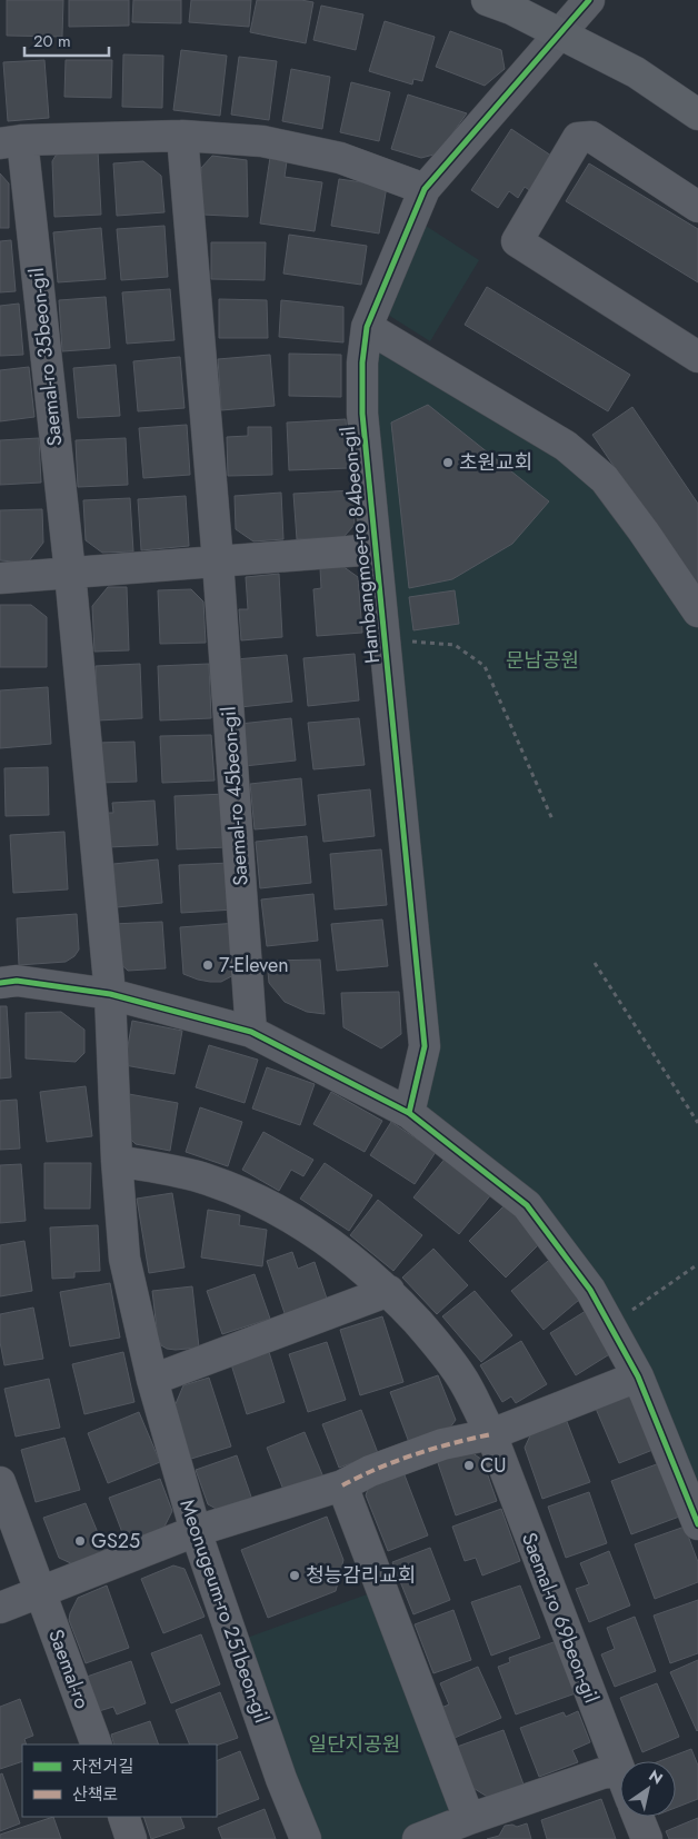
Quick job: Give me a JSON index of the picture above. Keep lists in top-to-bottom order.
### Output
{
  "streets": {
    "street": [
      "Saemal-ro 35beon-gil",
      "Hambangmoe-ro 84beon-gil",
      "Saemal-ro 45beon-gil",
      "Meonugeum-ro 251beon-gil",
      "Saemal-ro 69beon-gil",
      "Saemal-ro"
    ]
  },
  "crossings": [
    ["Saemal-ro 35beon-gil", "Hambangmoe-ro 84beon-gil"]
  ],
  "parks": ["문남공원", "일단지공원"],
  "places": [
    "초원교회",
    "7-Eleven",
    "CU",
    "GS25",
    "청능감리교회"
  ],
  "legend": ["자전거길", "산책로"],
  "scale_bar": "20 m",
  "north": "top right"
}
